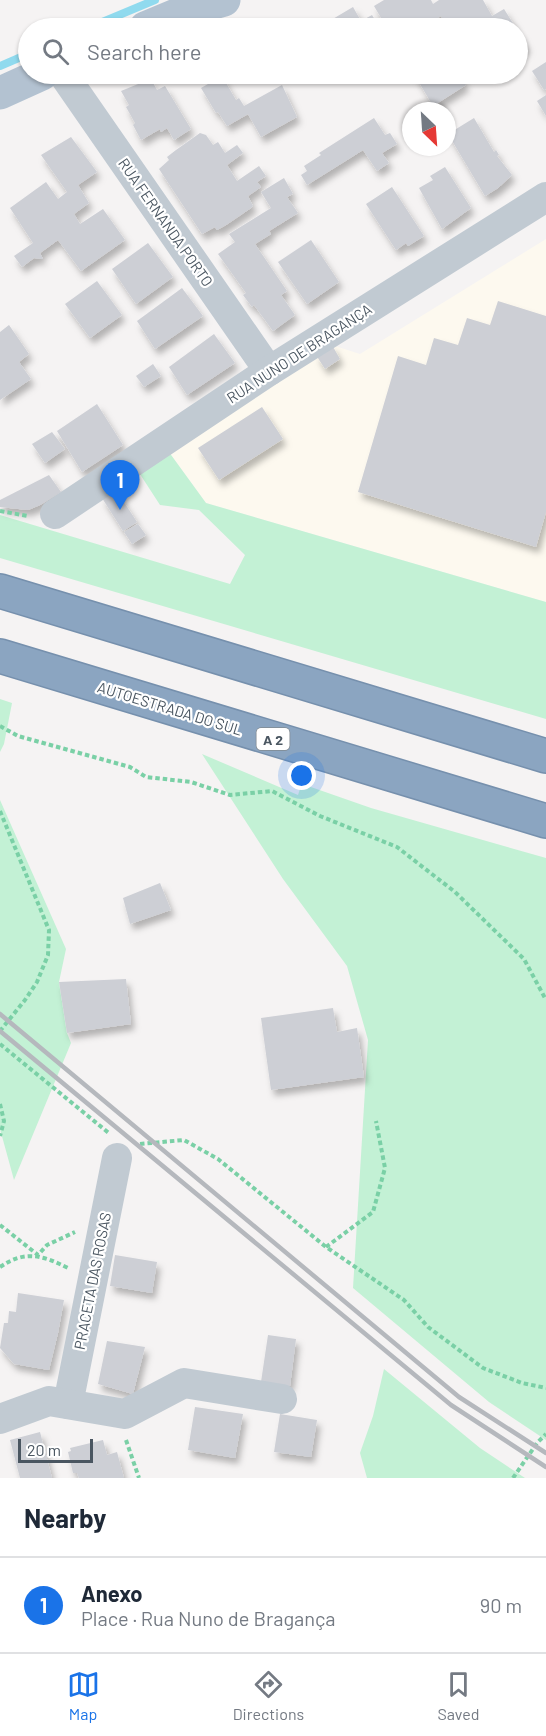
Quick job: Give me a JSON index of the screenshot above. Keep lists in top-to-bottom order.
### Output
{
  "streets": {
    "highway": ["AUTOESTRADA DO SUL", "A 2"],
    "street": ["RUA FERNANDA PORTO", "RUA NUNO DE BRAGANÇA", "PRACETA DAS ROSAS"]
  },
  "crossings": [
    ["RUA FERNANDA PORTO", "RUA NUNO DE BRAGANÇA"]
  ],
  "scale_bar": "20 m",
  "north": "bottom right",
  "page": {
    "search": "Search here",
    "pins": "1",
    "scale": "20 m",
    "heading": "Nearby",
    "list": [
      {
        "mark": "1",
        "name": "Anexo",
        "note": "Place · Rua Nuno de Bragança",
        "value": "90 m"
      }
    ],
    "nav": ["Map", "Directions", "Saved"]
  }
}
